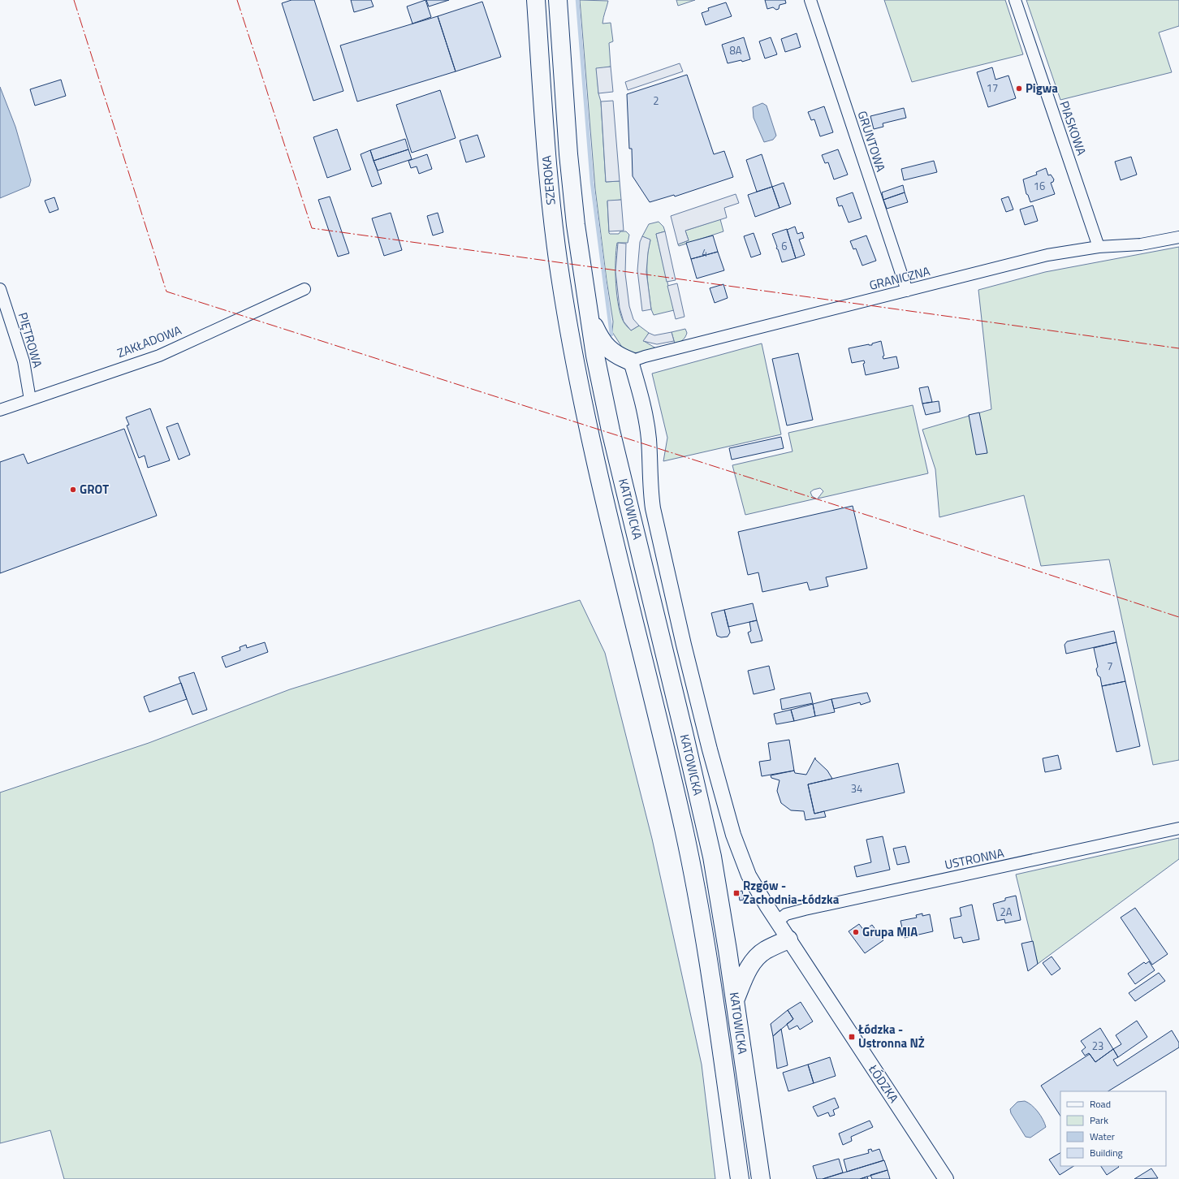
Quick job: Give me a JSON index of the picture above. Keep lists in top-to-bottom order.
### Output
{
  "streets": {
    "main road": ["SZEROKA", "KATOWICKA"],
    "street": [
      "PIASKOWA",
      "GRUNTOWA",
      "GRANICZNA",
      "PIĘTROWA",
      "ZAKŁADOWA",
      "USTRONNA",
      "ŁÓDZKA"
    ]
  },
  "crossings": [
    ["PIASKOWA", "GRANICZNA"],
    ["GRUNTOWA", "GRANICZNA"],
    ["SZEROKA", "KATOWICKA"],
    ["GRANICZNA", "ŁÓDZKA"],
    ["PIĘTROWA", "ZAKŁADOWA"],
    ["USTRONNA", "ŁÓDZKA"]
  ],
  "places": {
    "other": ["Pigwa", "GROT", "Grupa MIA"],
    "transit": ["Rzgów - Zachodnia-Łódzka", "Łódzka - Ustronna NŻ"]
  },
  "house_numbers": [
    "8A",
    "17",
    "2",
    "16",
    "6",
    "4",
    "7",
    "34",
    "2A",
    "23"
  ],
  "legend": [
    "Road",
    "Park",
    "Water",
    "Building"
  ]
}
